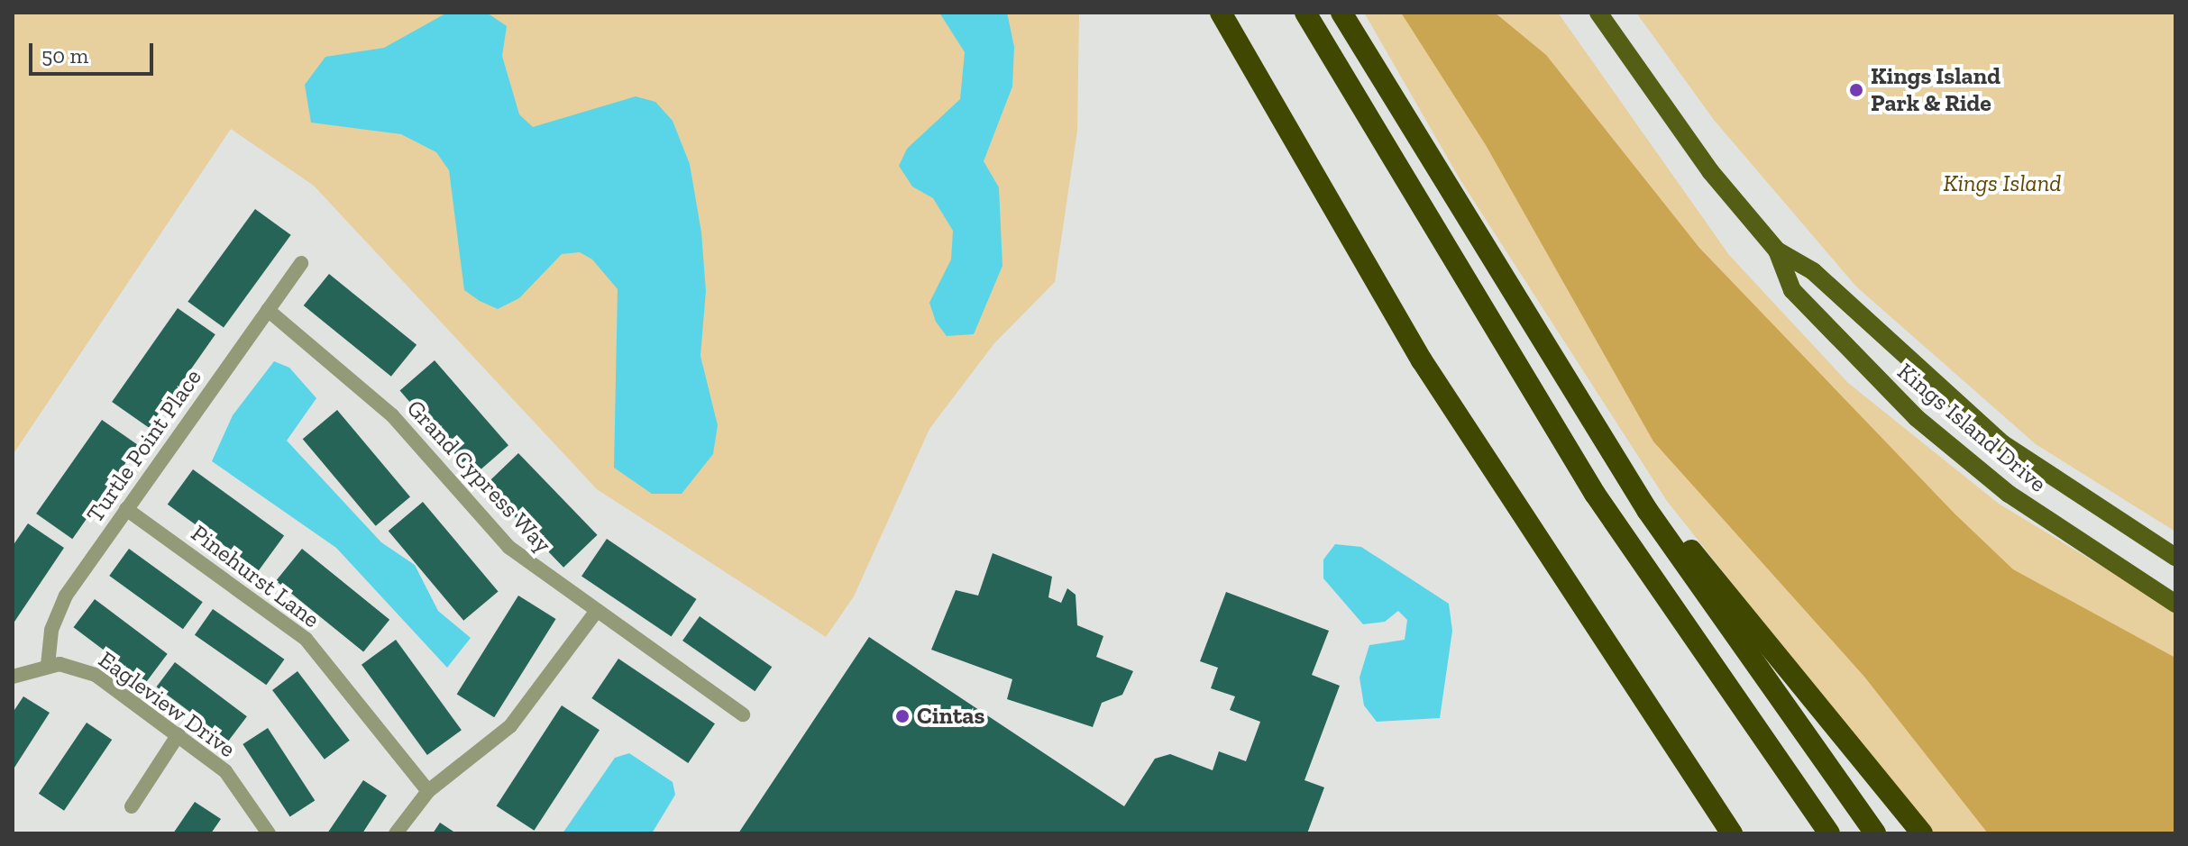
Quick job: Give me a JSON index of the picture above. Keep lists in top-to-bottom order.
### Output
{
  "streets": {
    "main road": ["Kings Island Drive"],
    "street": [
      "Turtle Point Place",
      "Grand Cypress Way",
      "Pinehurst Lane",
      "Eagleview Drive"
    ]
  },
  "crossings": [
    ["Turtle Point Place", "Grand Cypress Way"],
    ["Turtle Point Place", "Pinehurst Lane"],
    ["Turtle Point Place", "Eagleview Drive"]
  ],
  "parks": ["Kings Island"],
  "places": ["Kings Island Park & Ride", "Cintas"],
  "scale_bar": "50 m"
}
